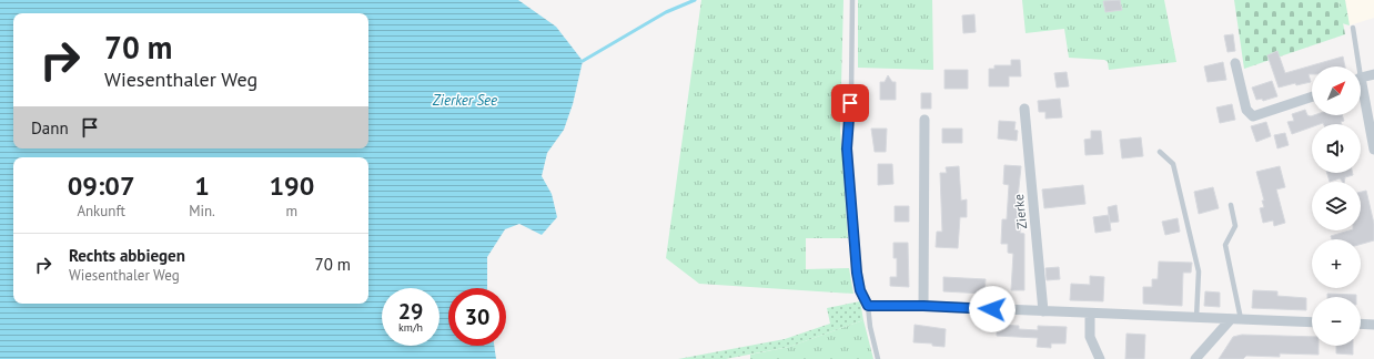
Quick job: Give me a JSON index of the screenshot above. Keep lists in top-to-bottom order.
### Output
{
  "streets": {
    "street": ["Zierke"]
  },
  "water": ["Zierker See"],
  "north": "top right",
  "page": {
    "turn": ["70 m", "Wiesenthaler Weg"],
    "map_buttons": ["+", "−"],
    "then": "Dann",
    "eta": [
      "09:07",
      "Ankunft",
      "1",
      "Min.",
      "190",
      "m"
    ],
    "list": [
      {
        "name": "Rechts abbiegen",
        "note": "Wiesenthaler Weg",
        "value": "70 m"
      }
    ],
    "speed": "29 km/h",
    "limit": "30"
  }
}
